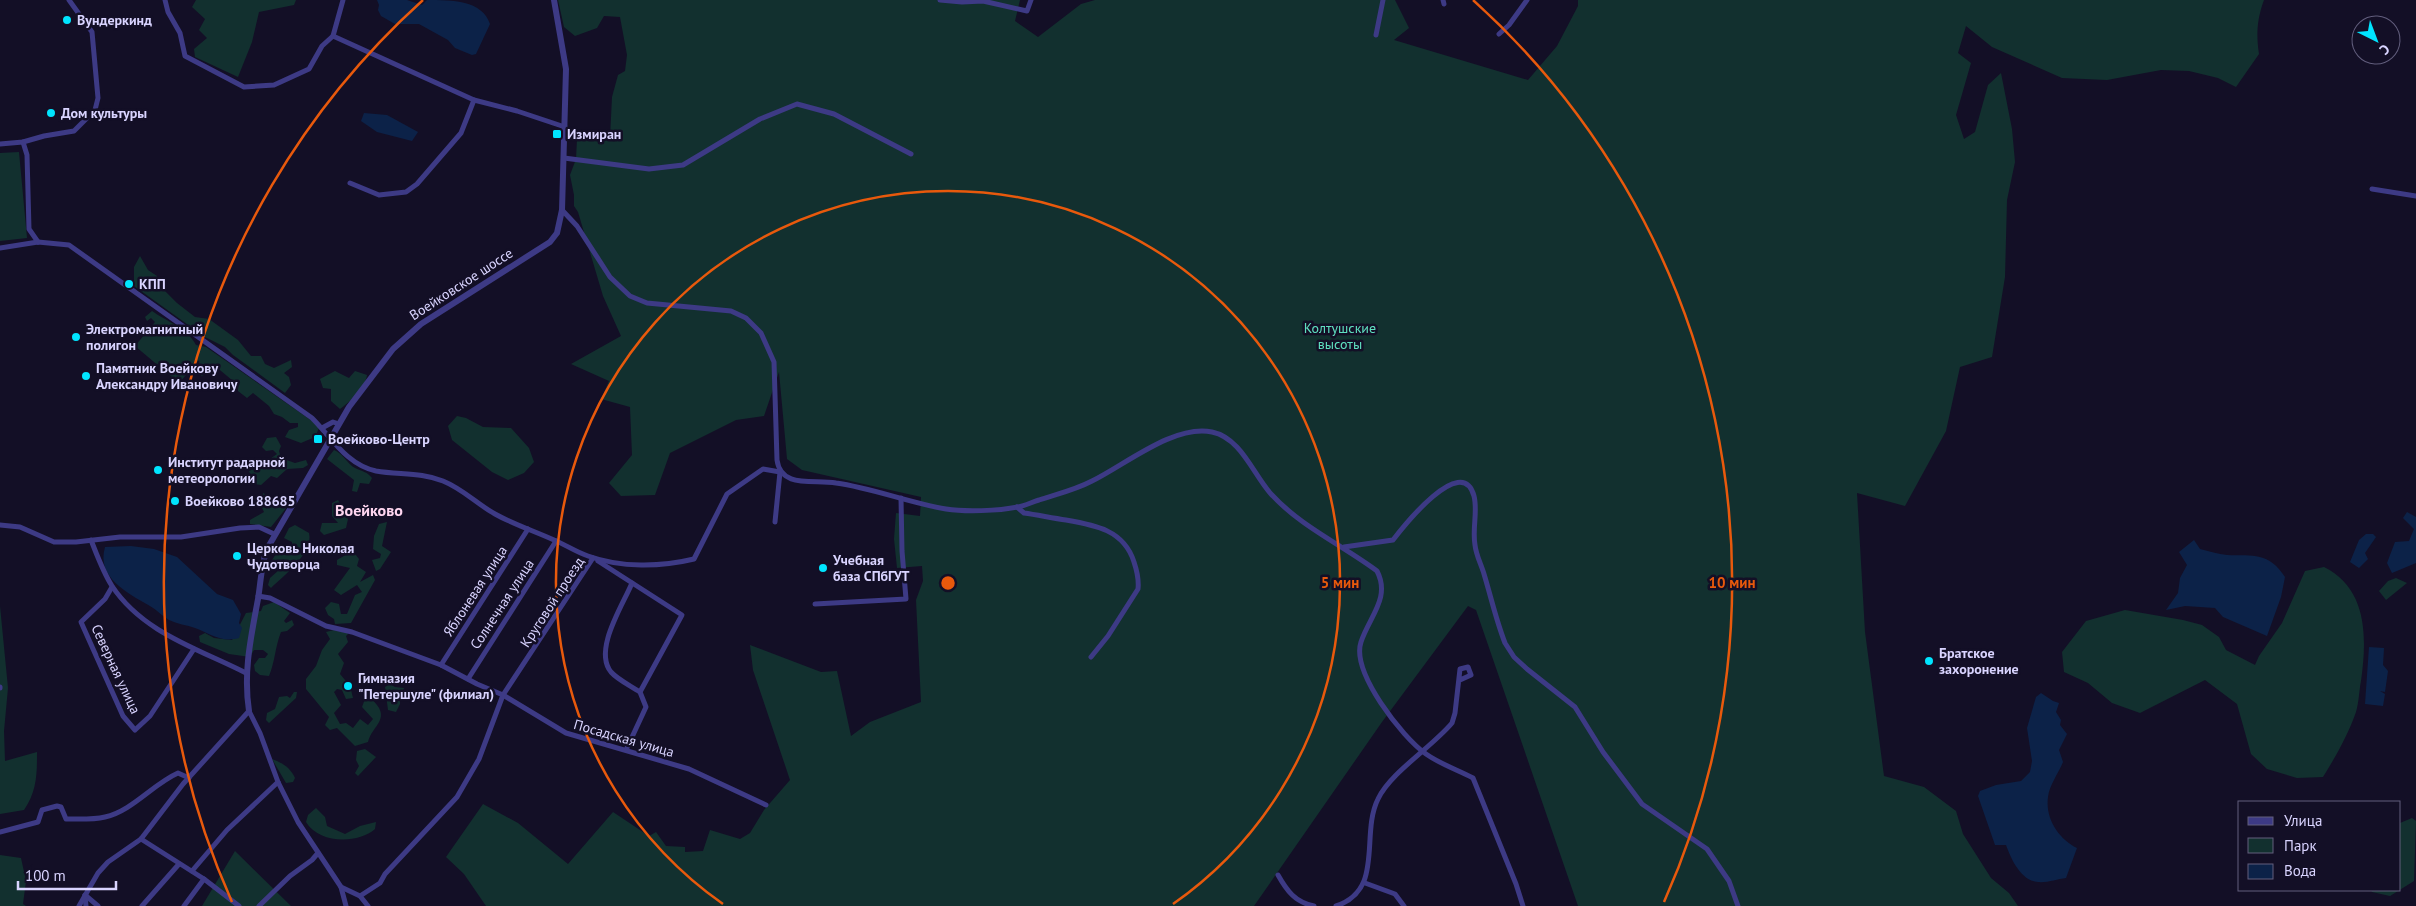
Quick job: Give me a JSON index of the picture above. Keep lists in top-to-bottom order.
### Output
{
  "streets": {
    "street": [
      "Воейковское шоссе",
      "Яблоневая улица",
      "Круговой проезд",
      "Солнечная улица",
      "Северная улица",
      "Посадская улица"
    ]
  },
  "crossings": [
    ["Воейковское шоссе", "Посадская улица"],
    ["Яблоневая улица", "Посадская улица"],
    ["Круговой проезд", "Посадская улица"],
    ["Солнечная улица", "Посадская улица"]
  ],
  "districts": ["Воейково"],
  "parks": ["Колтушские высоты"],
  "places": {
    "other": [
      "Вундеркинд",
      "Дом культуры",
      "КПП",
      "Электромагнитный полигон",
      "Памятник Воейкову Александру Ивановичу",
      "Институт радарной метеорологии",
      "Воейково 188685",
      "Церковь Николая Чудотворца",
      "Учебная база СПбГУТ",
      "Братское захоронение",
      "Гимназия \"Петершуле\" (филиал)"
    ],
    "transit": ["Измиран", "Воейково-Центр"]
  },
  "legend": ["Улица", "Парк", "Вода"],
  "scale_bar": "100 m",
  "north": "bottom right",
  "rings": ["5 мин", "10 мин"]
}
